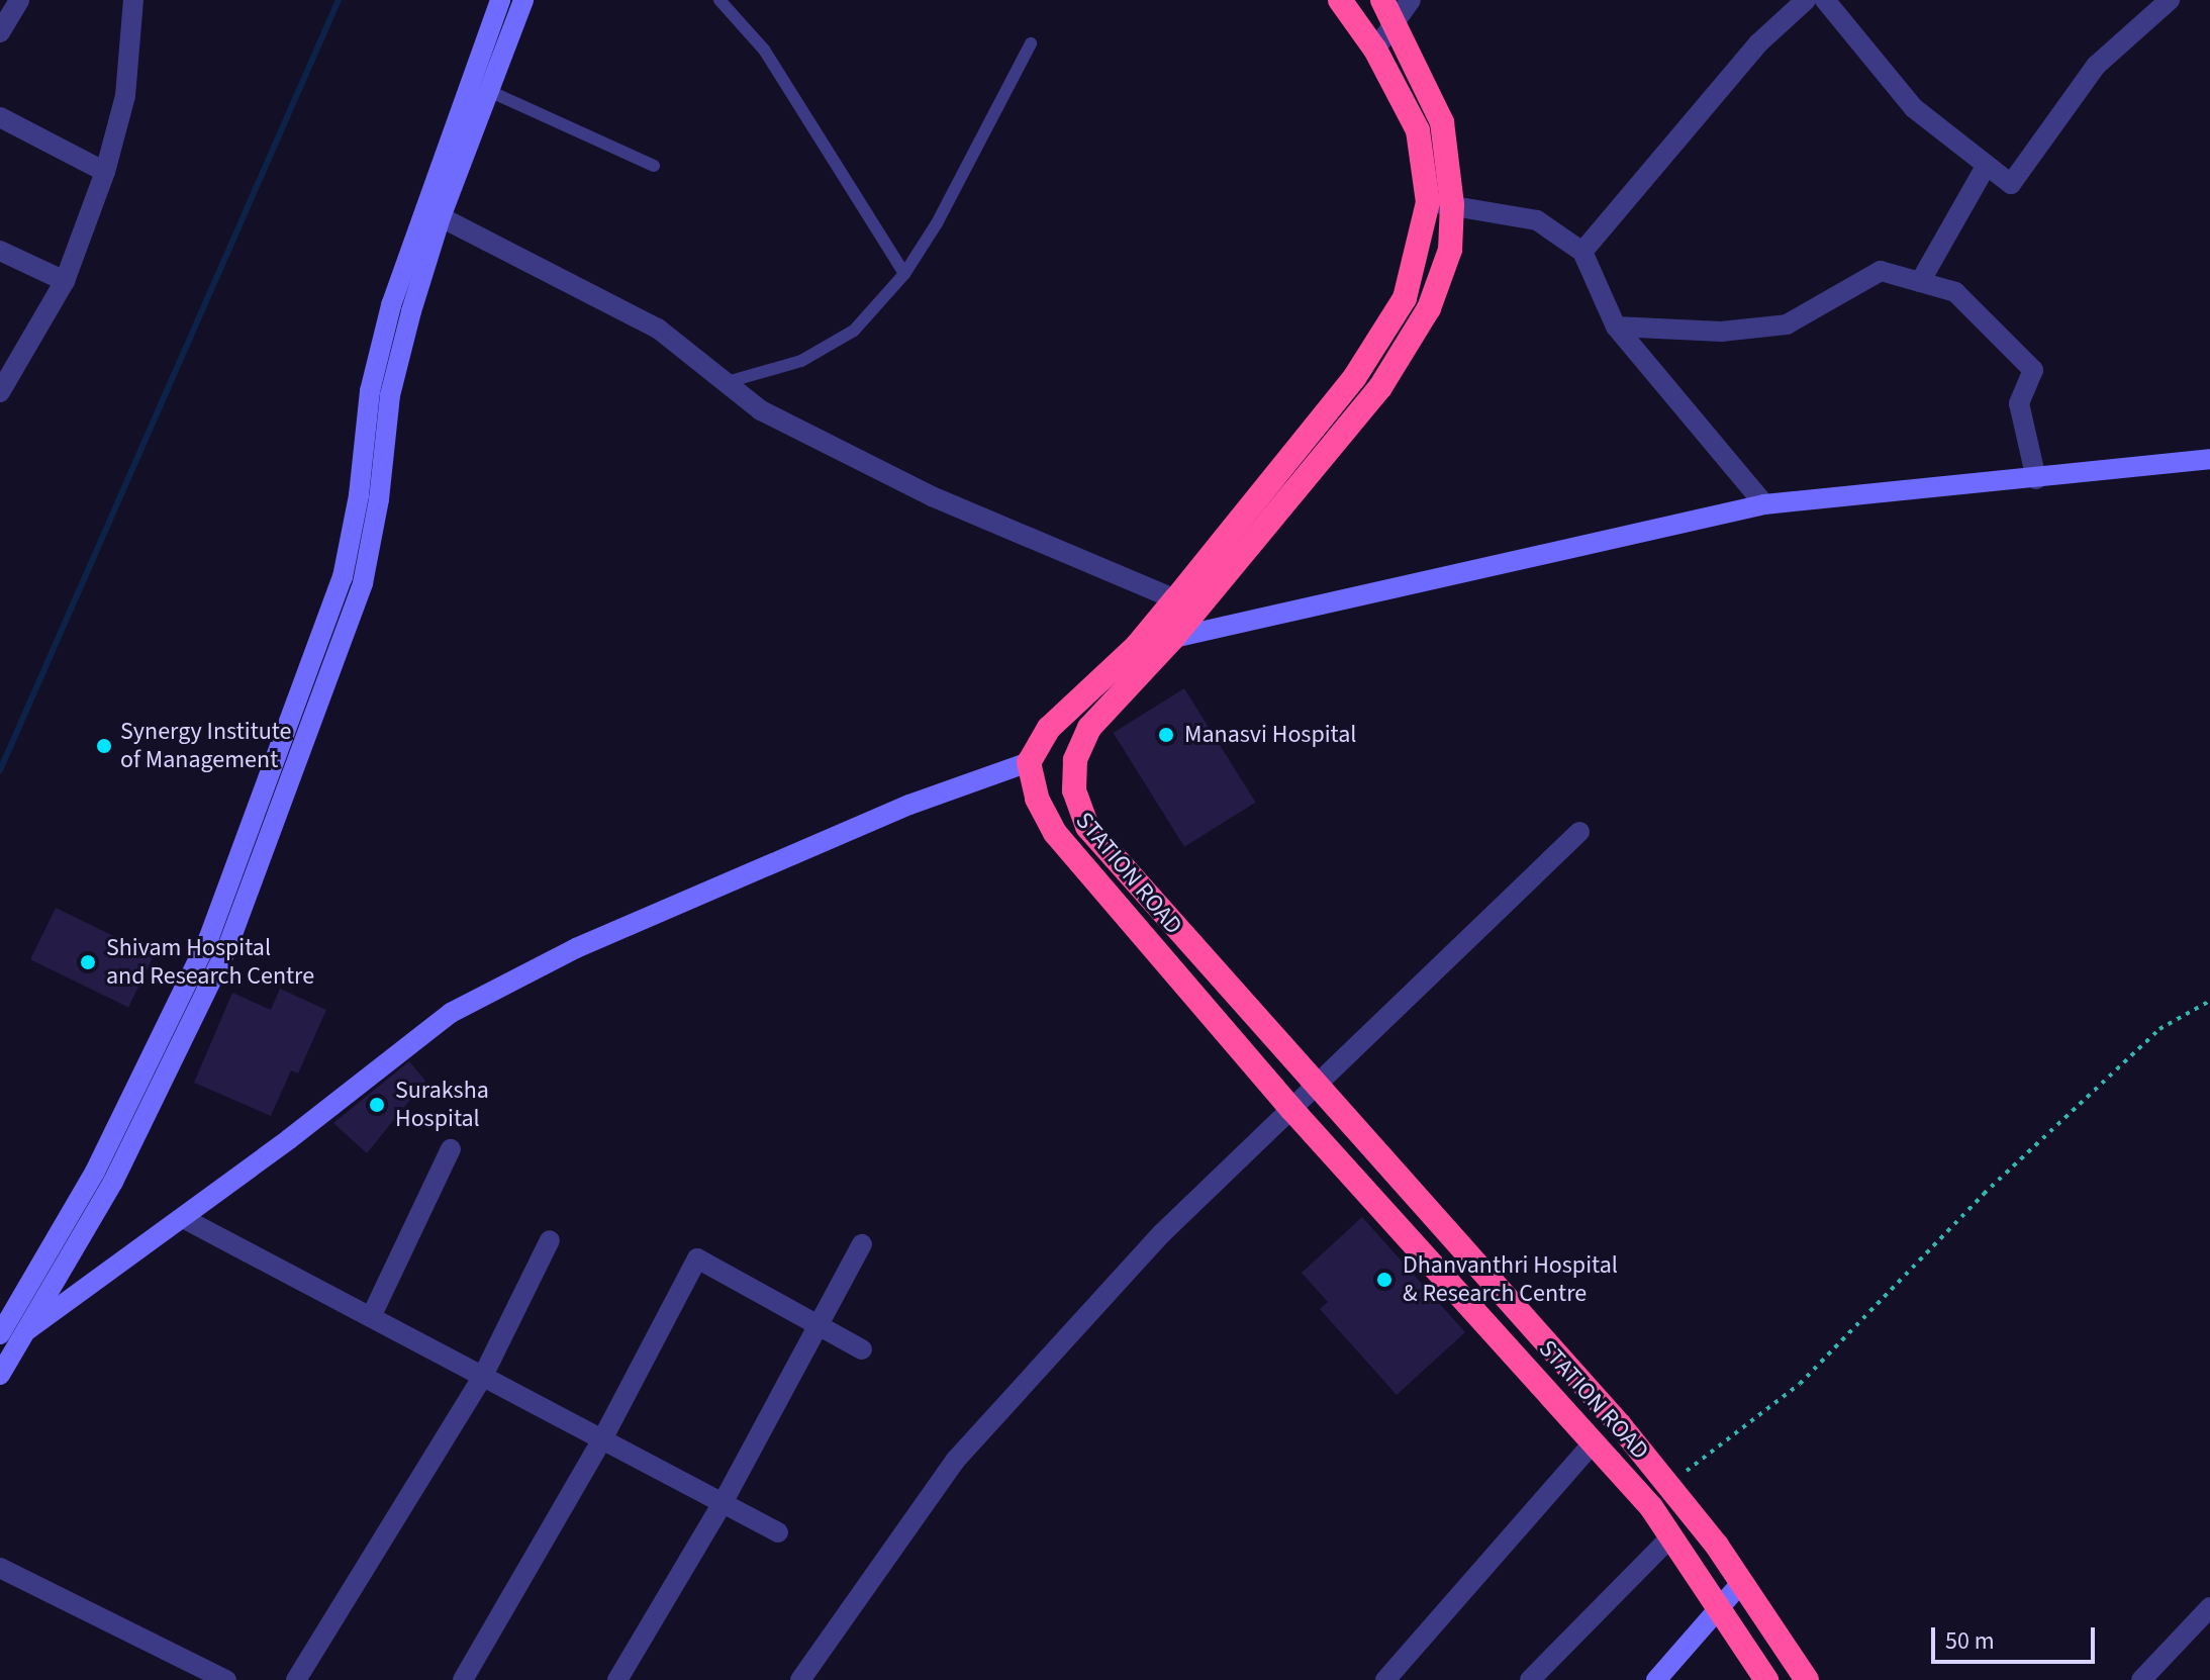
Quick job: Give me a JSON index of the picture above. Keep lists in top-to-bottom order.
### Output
{
  "streets": {
    "highway": ["STATION ROAD"]
  },
  "places": [
    "Manasvi Hospital",
    "Synergy Institute of Management",
    "Shivam Hospital and Research Centre",
    "Suraksha Hospital",
    "Dhanvanthri Hospital & Research Centre"
  ],
  "scale_bar": "50 m"
}
